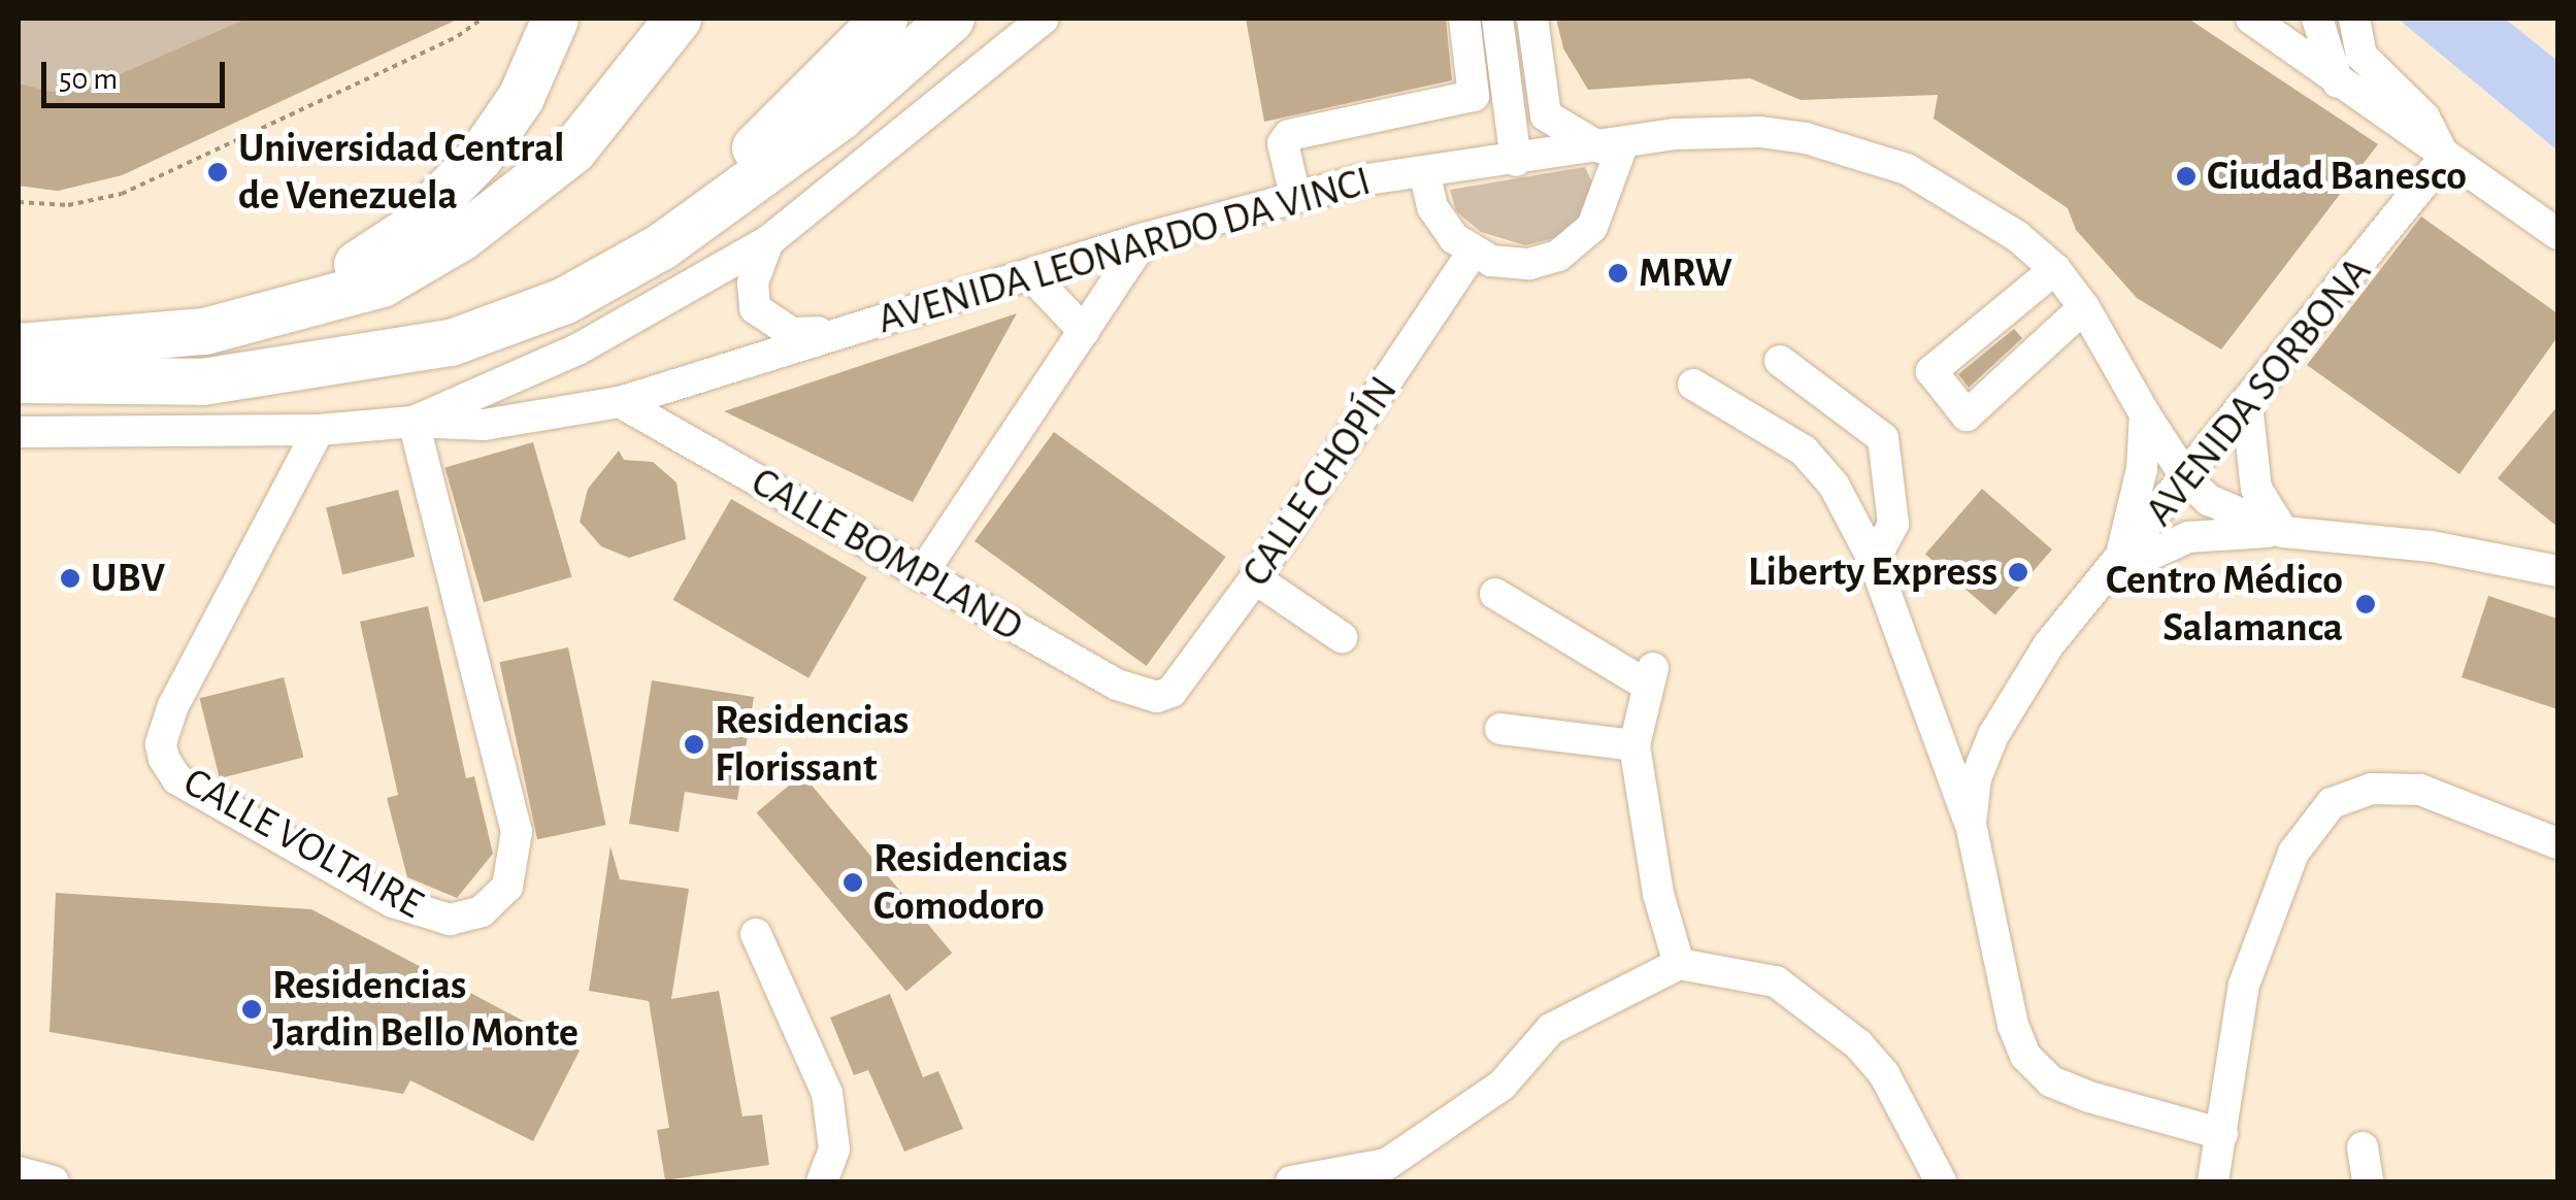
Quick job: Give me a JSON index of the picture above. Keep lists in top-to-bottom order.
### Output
{
  "streets": {
    "street": [
      "AVENIDA LEONARDO DA VINCI",
      "AVENIDA SORBONA",
      "CALLE CHOPÍN",
      "CALLE BOMPLAND",
      "CALLE VOLTAIRE"
    ]
  },
  "crossings": [
    ["AVENIDA LEONARDO DA VINCI", "AVENIDA SORBONA"],
    ["AVENIDA LEONARDO DA VINCI", "CALLE BOMPLAND"],
    ["AVENIDA LEONARDO DA VINCI", "CALLE VOLTAIRE"],
    ["CALLE CHOPÍN", "CALLE BOMPLAND"]
  ],
  "places": [
    "Universidad Central de Venezuela",
    "Ciudad Banesco",
    "MRW",
    "Liberty Express",
    "UBV",
    "Centro Médico Salamanca",
    "Residencias Florissant",
    "Residencias Comodoro",
    "Residencias Jardin Bello Monte"
  ],
  "scale_bar": "50 m"
}
